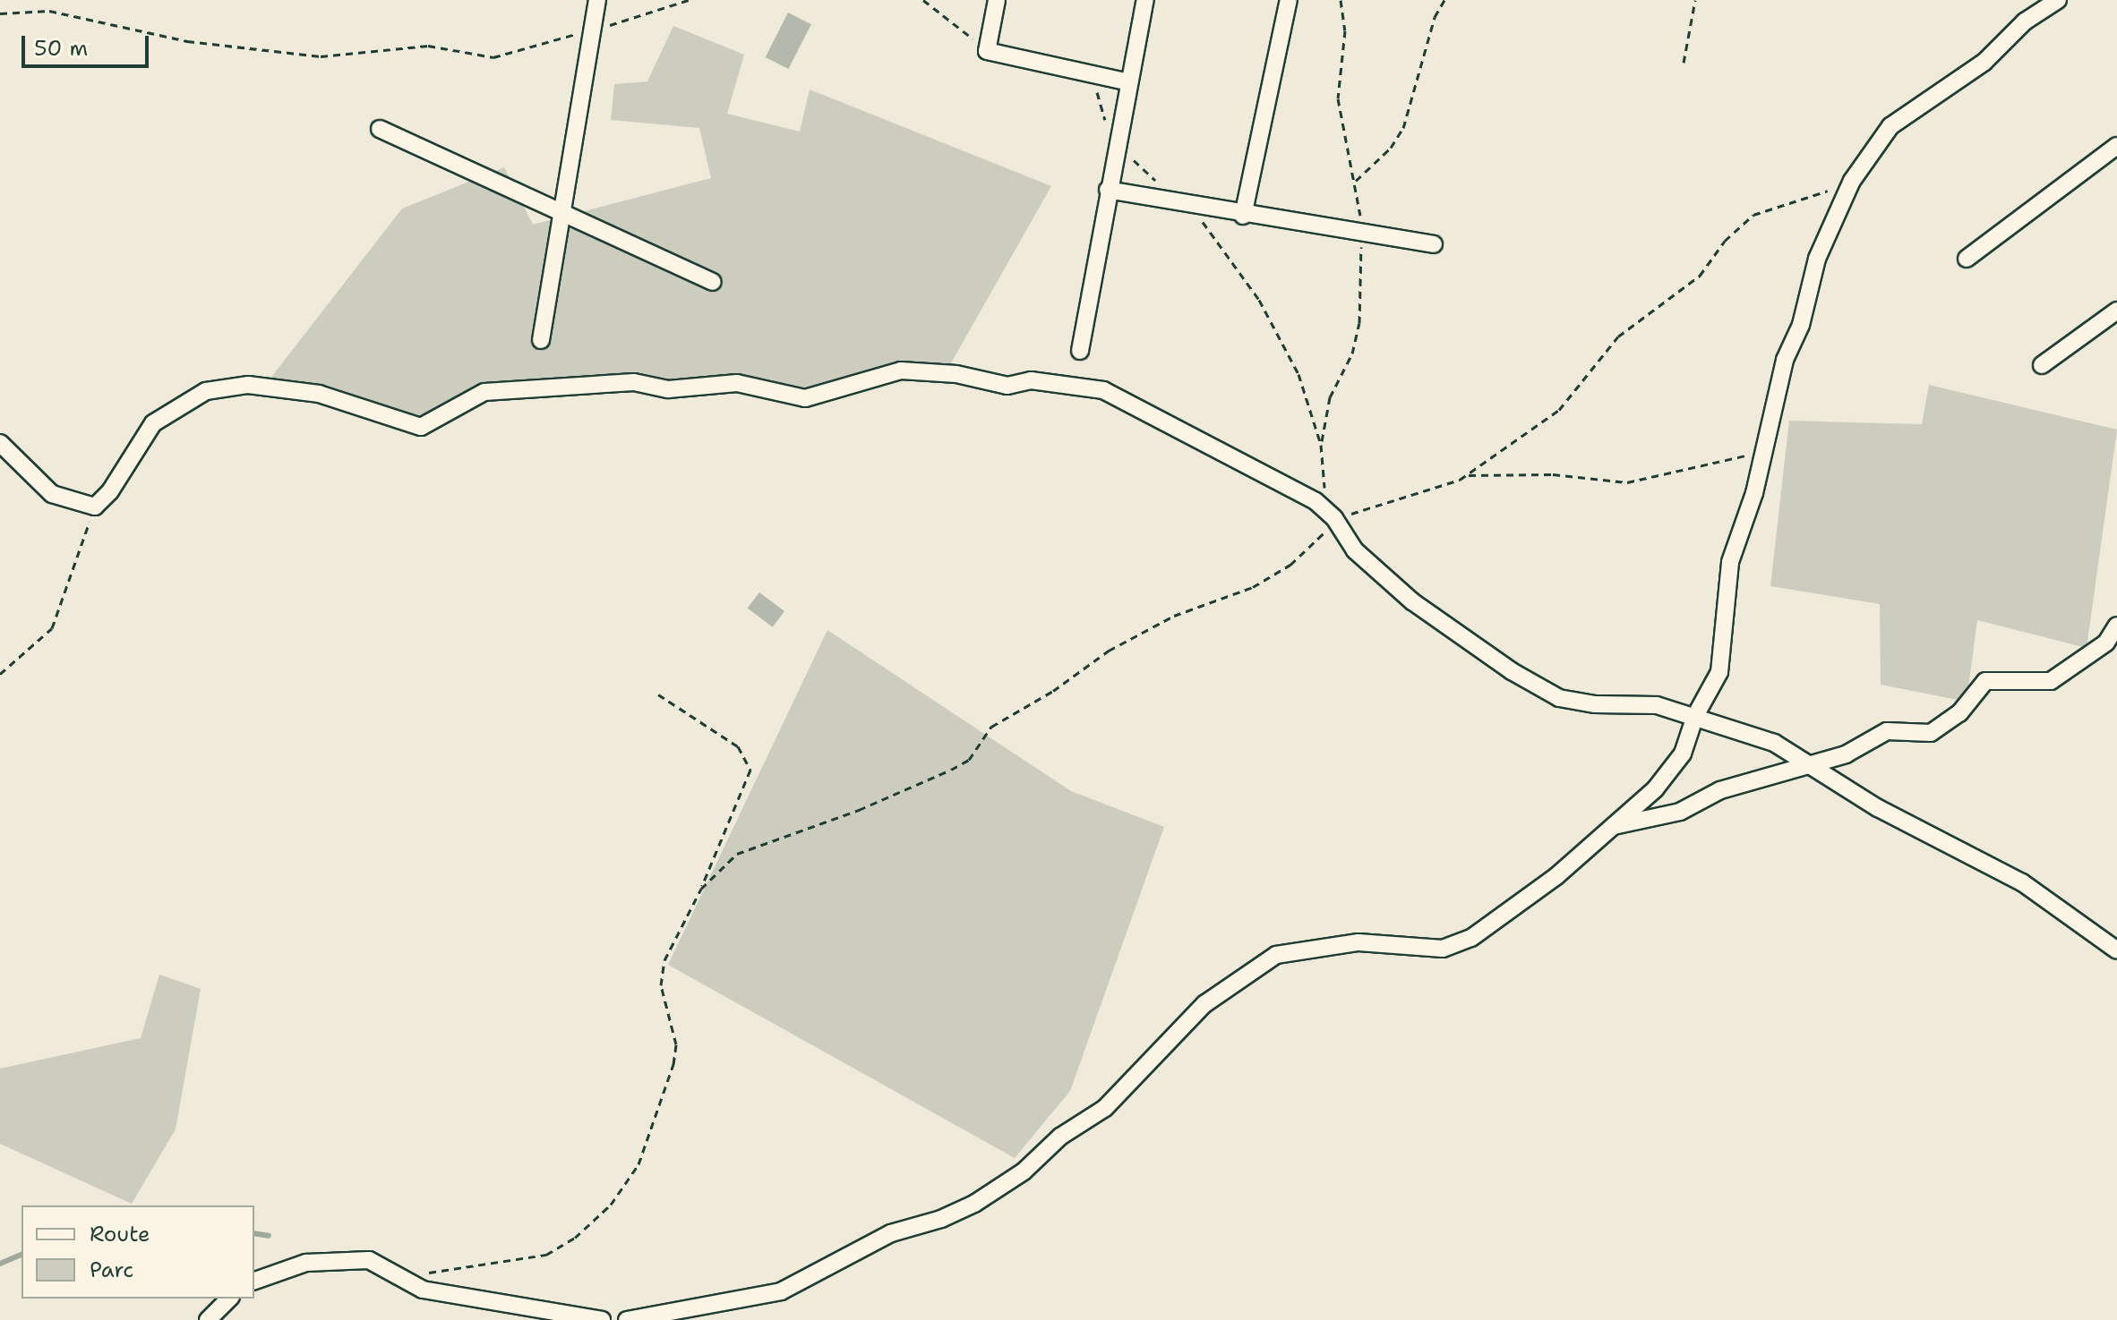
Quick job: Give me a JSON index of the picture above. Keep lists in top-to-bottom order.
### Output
{
  "legend": ["Route", "Parc"],
  "scale_bar": "50 m"
}
